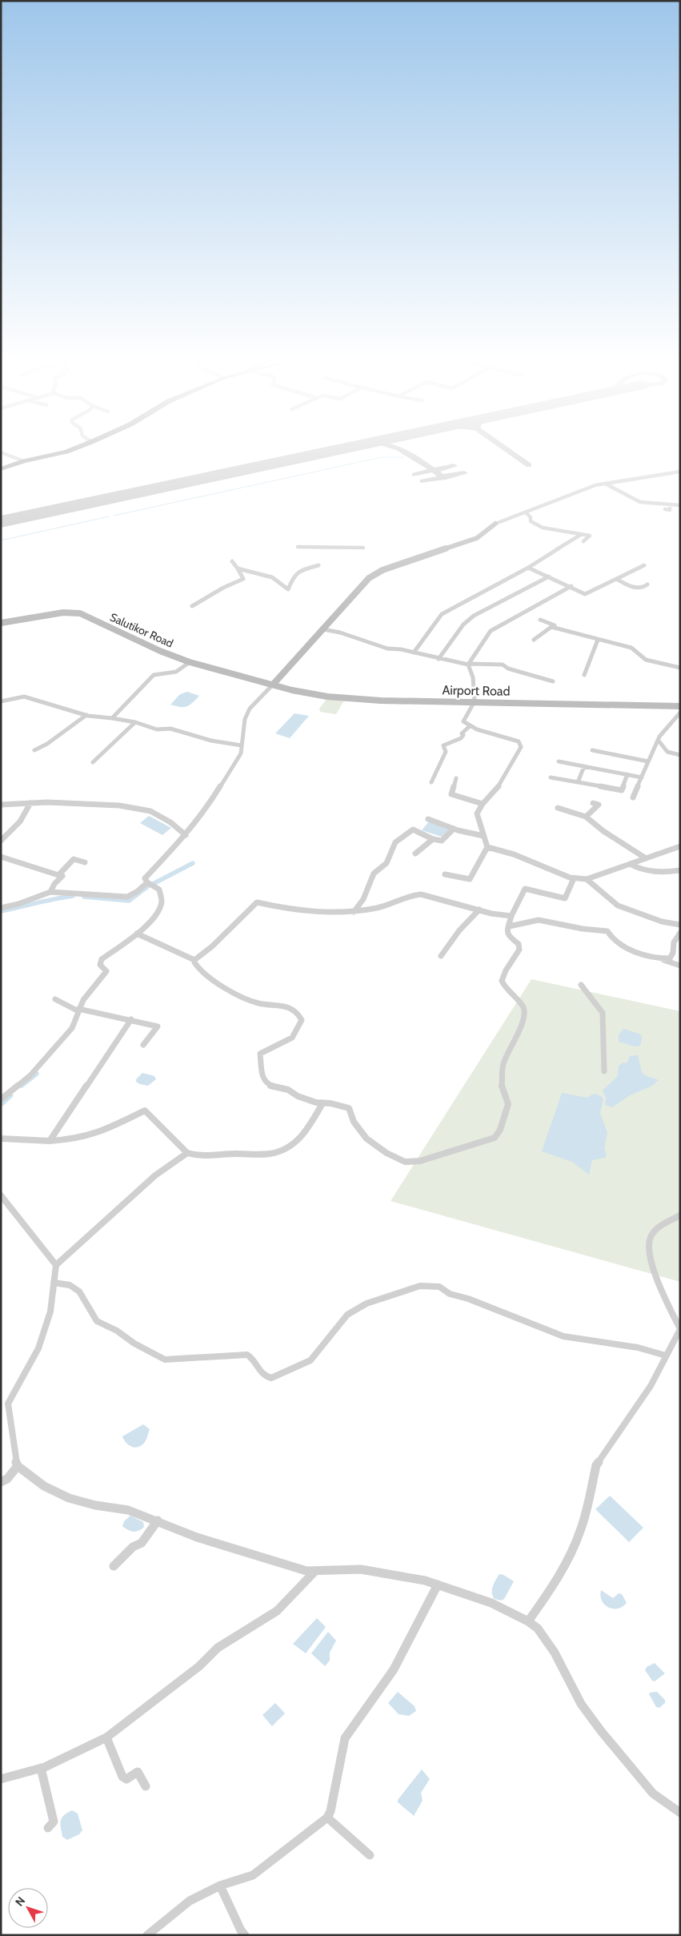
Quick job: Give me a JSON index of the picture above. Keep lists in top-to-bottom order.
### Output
{
  "streets": {
    "main road": ["Salutikor Road", "Airport Road"]
  },
  "crossings": [
    ["Salutikor Road", "Airport Road"]
  ],
  "north": "top left"
}
